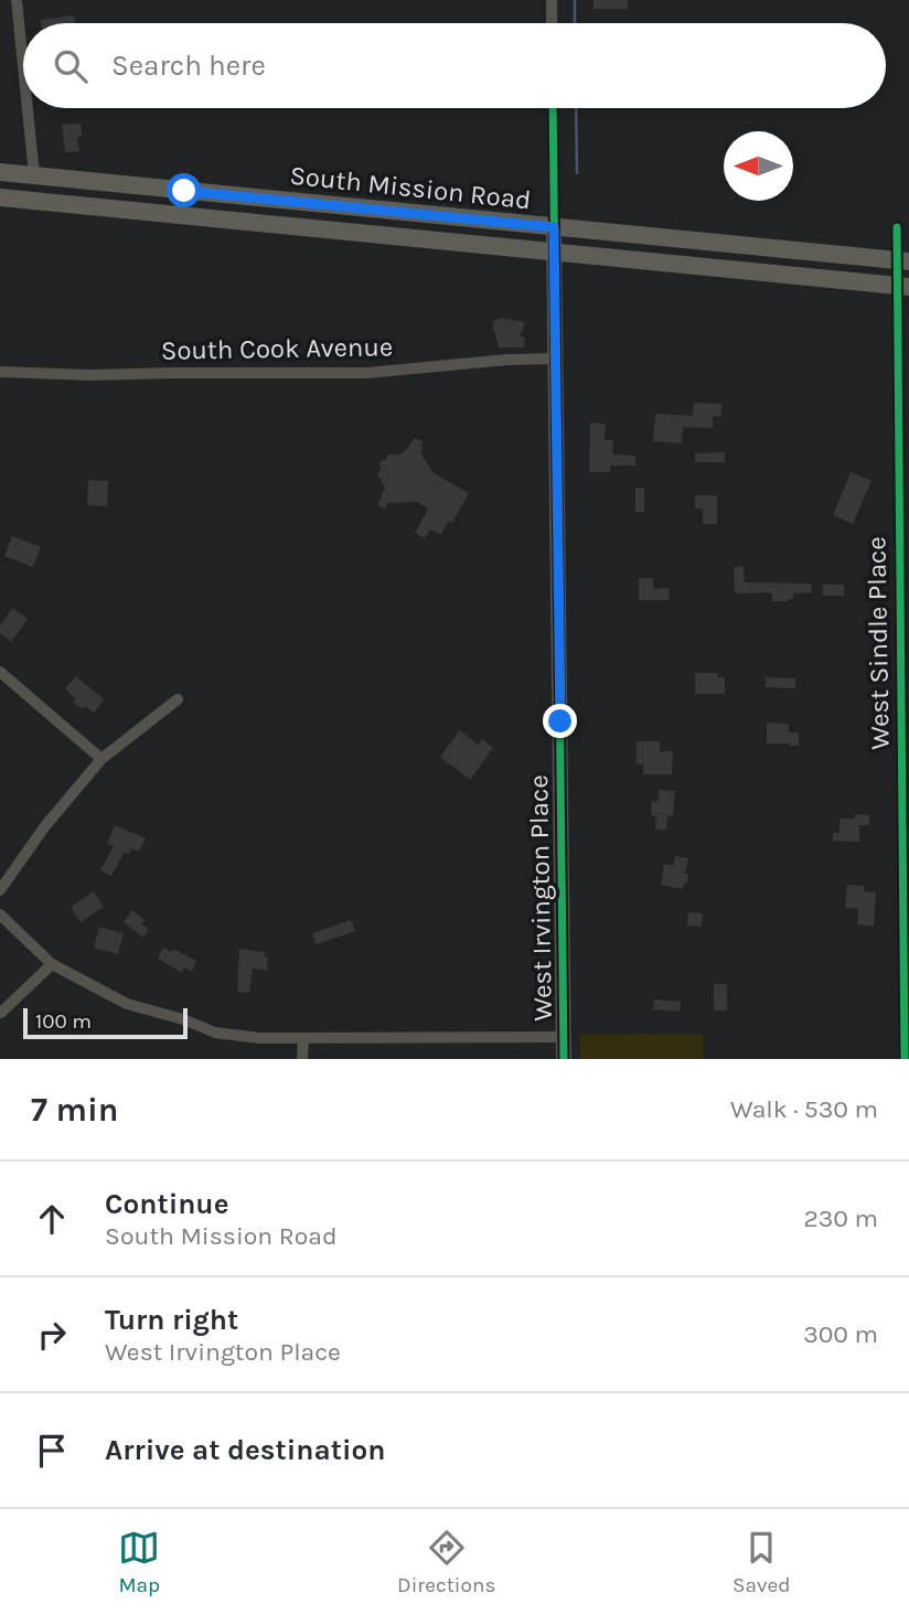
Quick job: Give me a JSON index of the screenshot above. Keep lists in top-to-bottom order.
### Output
{
  "streets": {
    "main road": ["South Mission Road"],
    "street": ["South Cook Avenue", "West Sindle Place", "West Irvington Place"]
  },
  "crossings": [
    ["South Mission Road", "West Sindle Place"],
    ["South Mission Road", "West Irvington Place"],
    ["South Cook Avenue", "West Irvington Place"]
  ],
  "scale_bar": "100 m",
  "north": "left",
  "page": {
    "search": "Search here",
    "scale": "100 m",
    "heading": ["7 min", "Walk · 530 m"],
    "list": [
      ["Continue", "South Mission Road", "230 m"],
      ["Turn right", "West Irvington Place", "300 m"],
      "Arrive at destination"
    ],
    "nav": ["Map", "Directions", "Saved"]
  }
}
